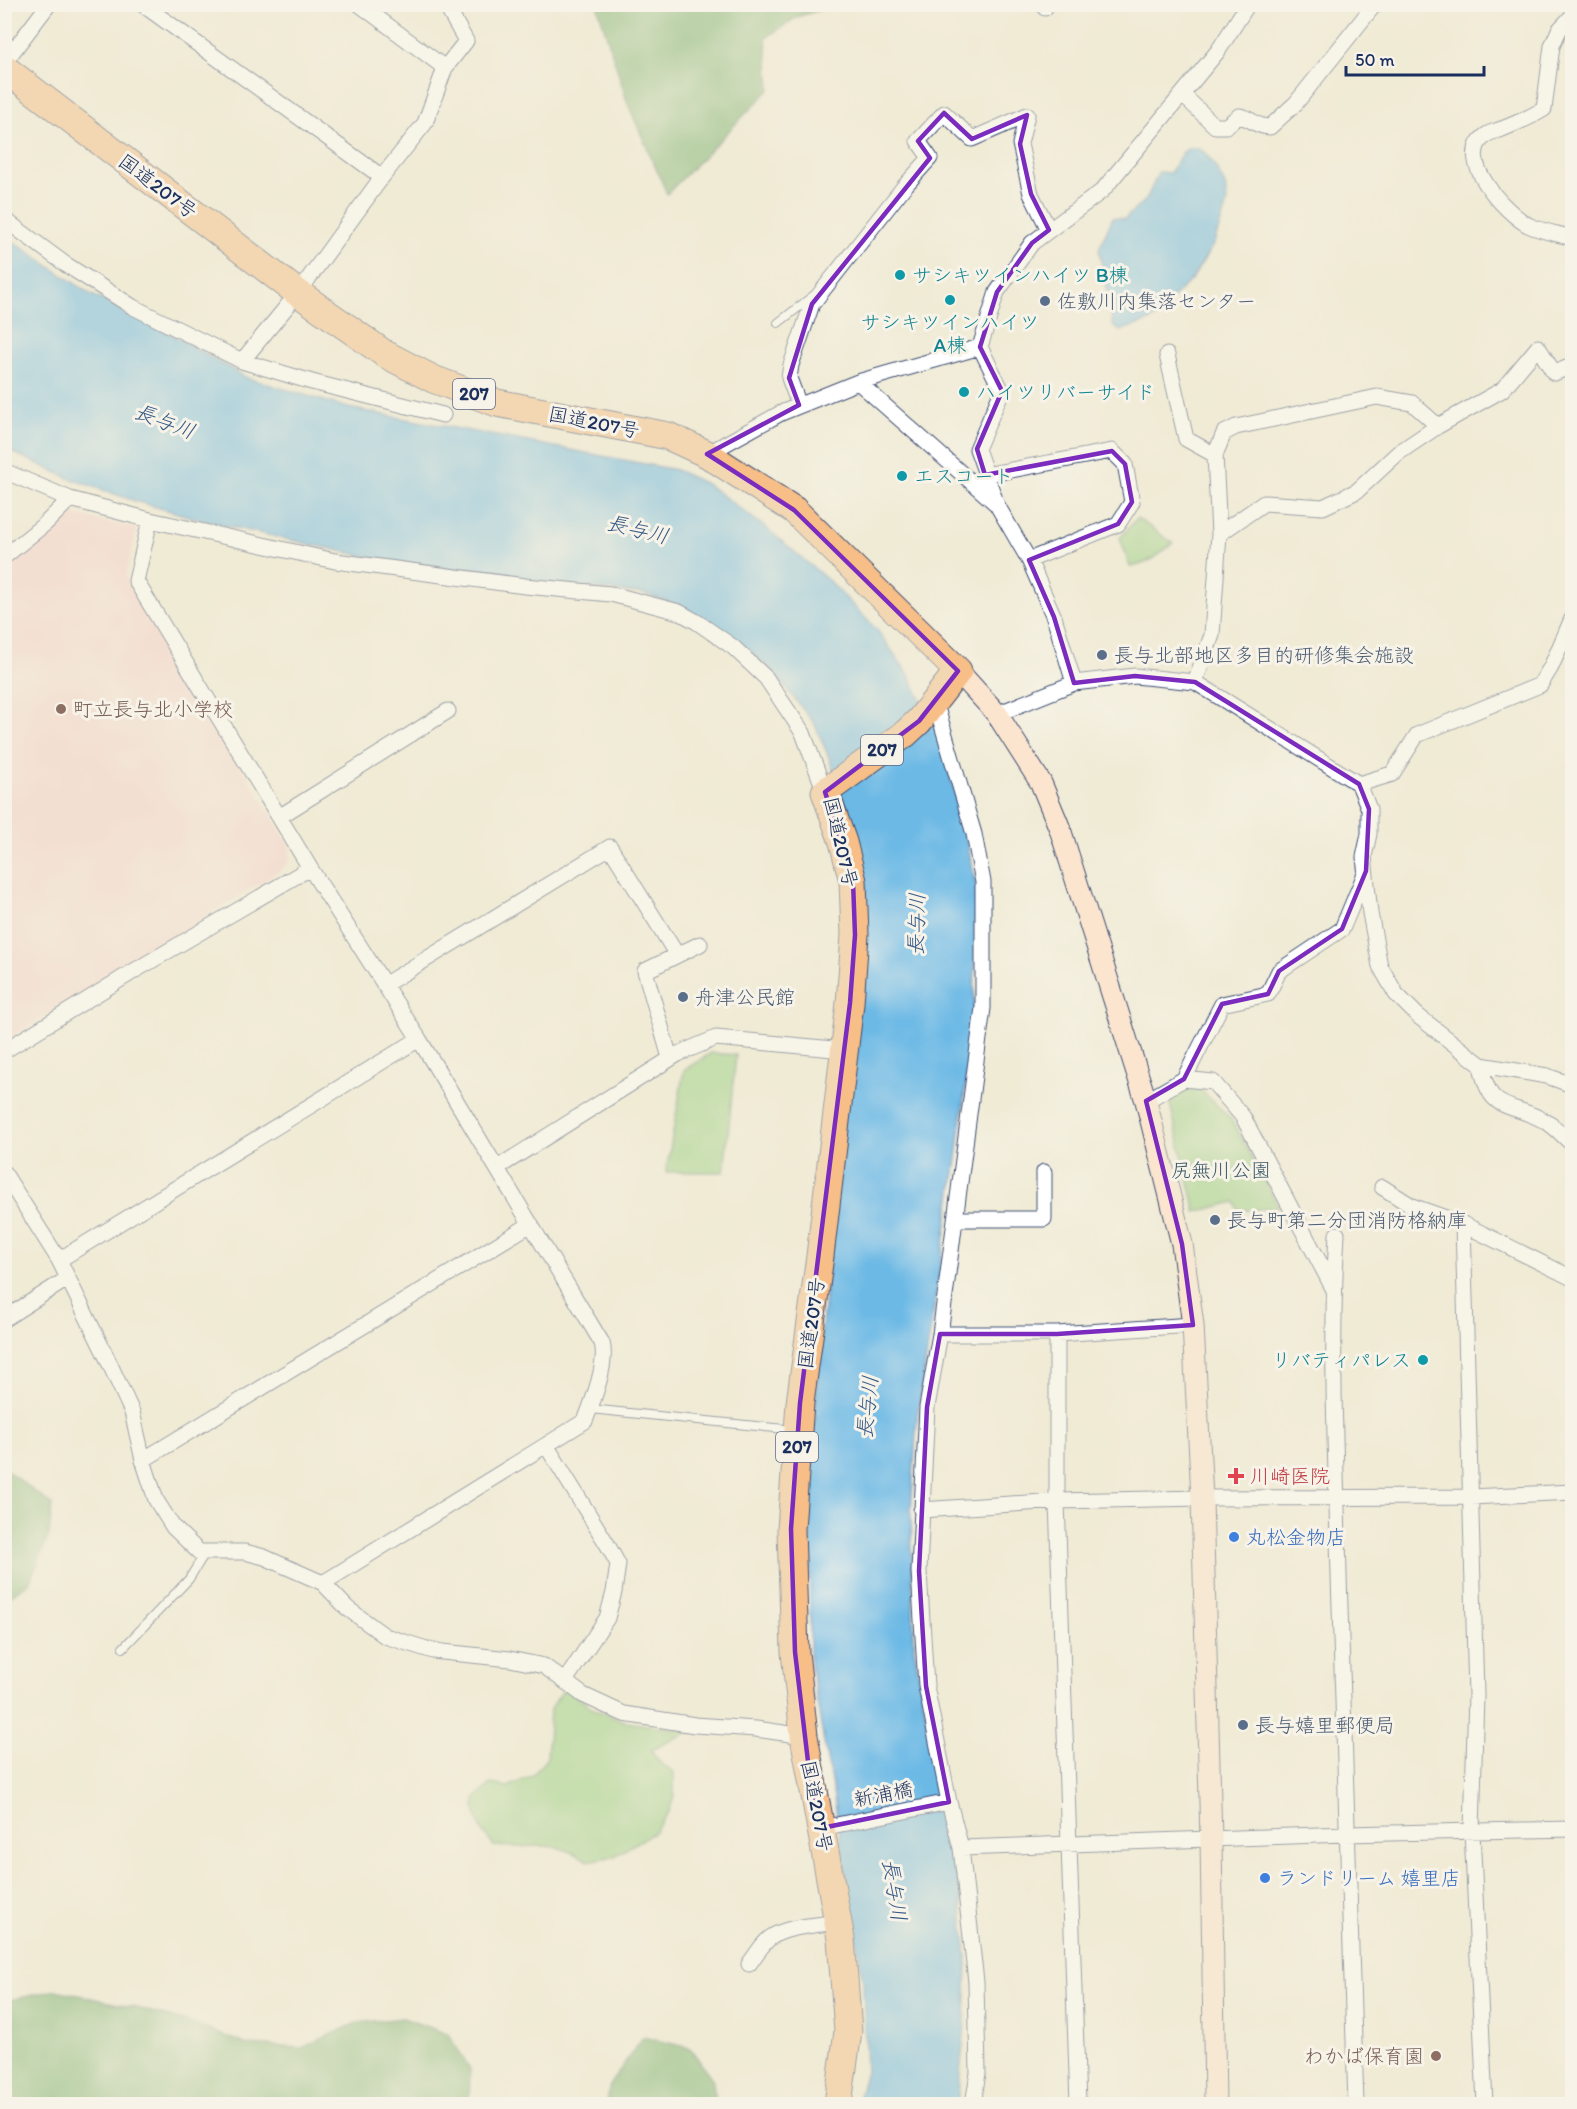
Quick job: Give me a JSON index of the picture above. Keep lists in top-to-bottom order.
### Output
{
  "streets": {
    "highway": ["国道207号", "207"],
    "street": ["新浦橋"]
  },
  "crossings": [
    ["国道207号", "新浦橋"]
  ],
  "water": ["長与川"],
  "parks": ["尻無川公園"],
  "places": {
    "other": [
      "サシキツインハイツ B棟",
      "サシキツインハイツ A棟",
      "佐敷川内集落センター",
      "ハイツリバーサイド",
      "エスコート",
      "長与北部地区多目的研修集会施設",
      "町立長与北小学校",
      "舟津公民館",
      "長与町第二分団消防格納庫",
      "リバティパレス",
      "丸松金物店",
      "長与嬉里郵便局",
      "ランドリーム 嬉里店",
      "わかば保育園"
    ],
    "health": ["川崎医院"]
  },
  "scale_bar": "50 m"
}
